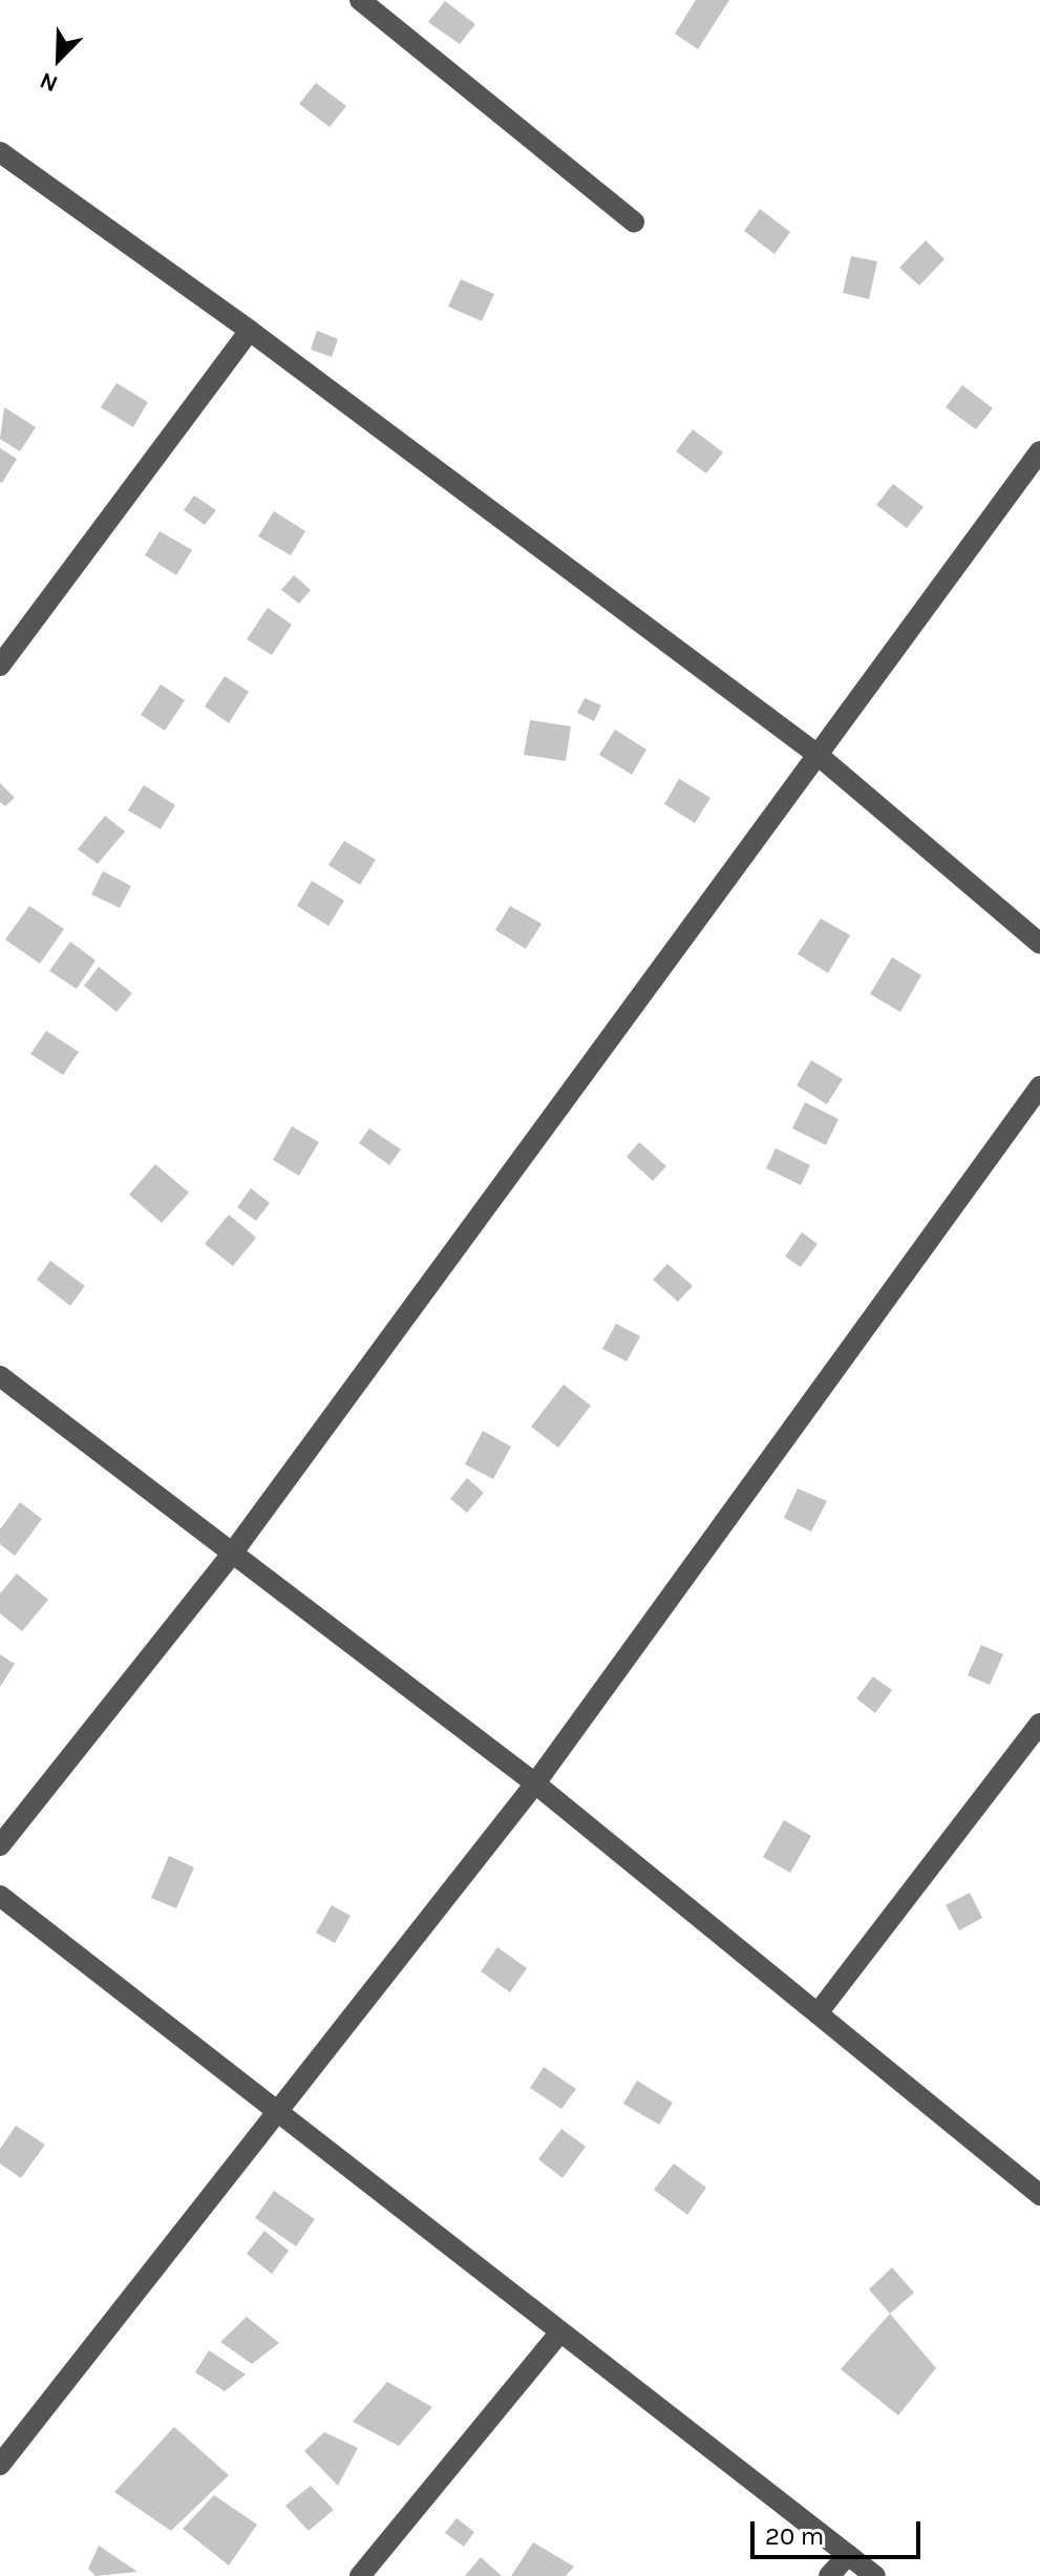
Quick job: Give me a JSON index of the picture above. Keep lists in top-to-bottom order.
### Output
{
  "scale_bar": "20 m",
  "north": "bottom left"
}
